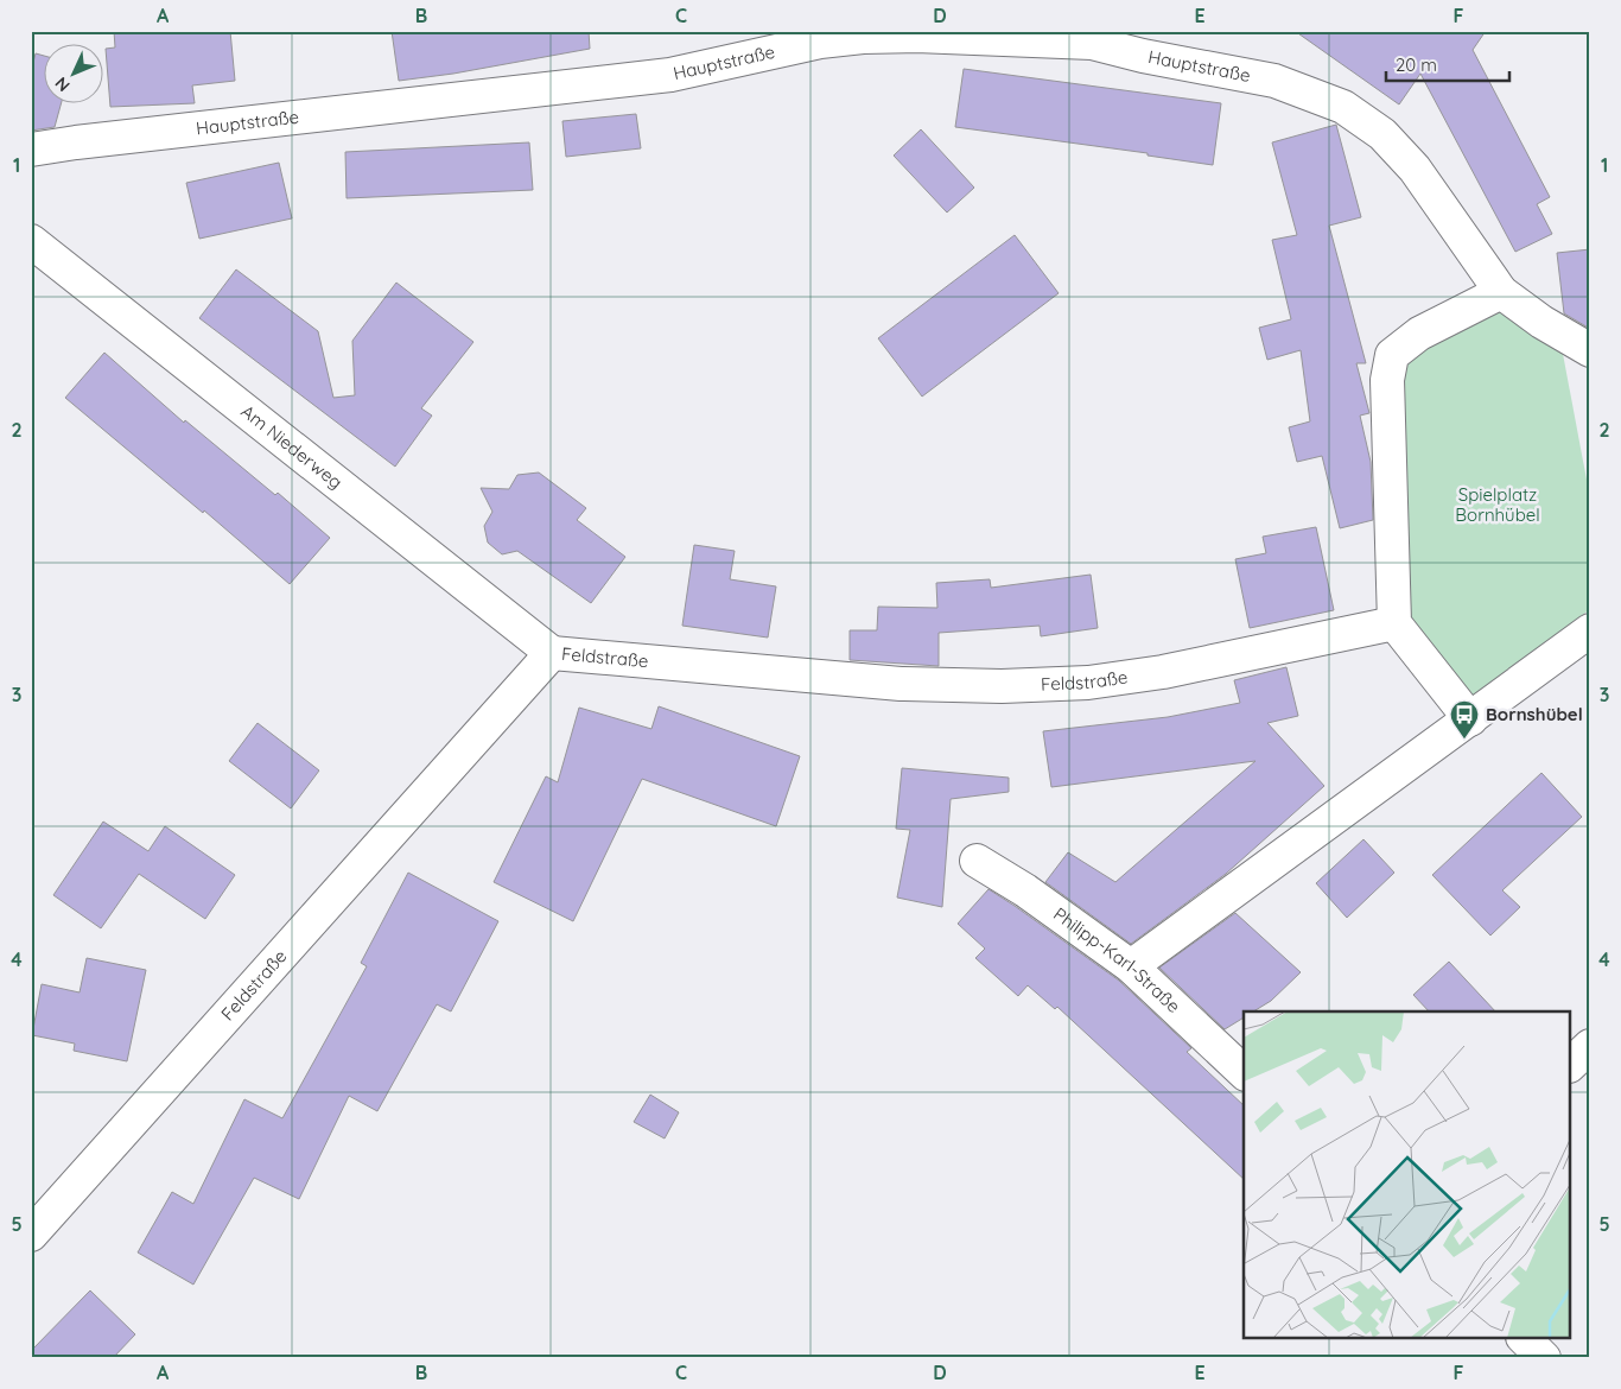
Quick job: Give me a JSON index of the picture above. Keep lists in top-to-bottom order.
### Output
{
  "streets": {
    "street": [
      "Hauptstraße",
      "Am Niederweg",
      "Feldstraße",
      "Philipp-Karl-Straße"
    ]
  },
  "crossings": [
    ["Am Niederweg", "Feldstraße"]
  ],
  "parks": ["Spielplatz Bornhübel"],
  "places": {
    "bus stop": ["Bornshübel"]
  },
  "scale_bar": "20 m",
  "north": "bottom left",
  "grid": {
    "columns": [
      "A",
      "B",
      "C",
      "D",
      "E",
      "F"
    ],
    "rows": [
      "1",
      "2",
      "3",
      "4",
      "5"
    ]
  }
}
